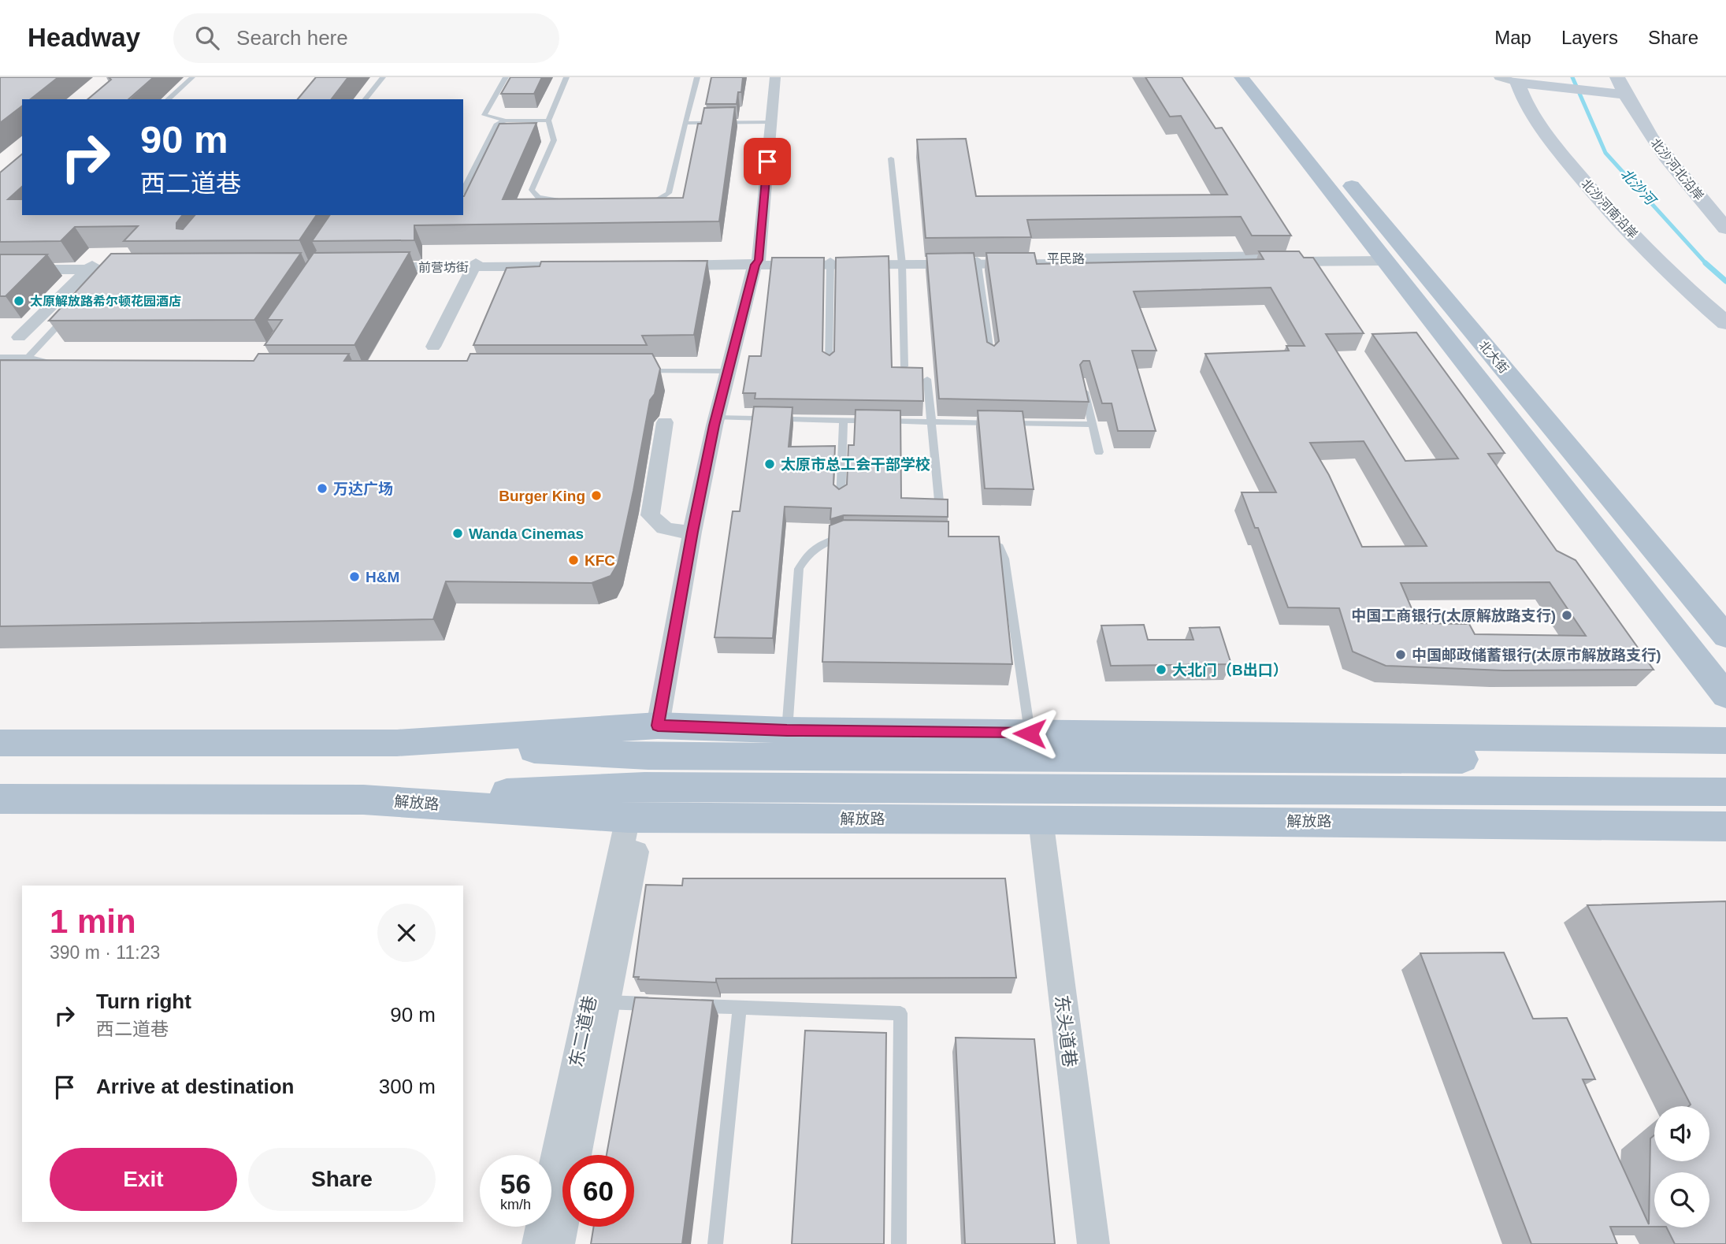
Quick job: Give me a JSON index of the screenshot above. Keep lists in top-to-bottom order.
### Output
{
  "streets": {
    "main road": ["北大街", "解放路"],
    "street": [
      "北沙河北沿岸",
      "北沙河南沿岸",
      "平民路",
      "前营坊街",
      "东二道巷",
      "东头道巷"
    ]
  },
  "crossings": [
    ["解放路", "东二道巷"],
    ["解放路", "东头道巷"]
  ],
  "water": ["北沙河"],
  "places": [
    "太原解放路希尔顿花园酒店",
    "太原市总工会干部学校",
    "万达广场",
    "Burger King",
    "Wanda Cinemas",
    "KFC",
    "H&M",
    "中国工商银行(太原解放路支行)",
    "中国邮政储蓄银行(太原市解放路支行)",
    "大北门（B出口）"
  ],
  "page": {
    "header": "Headway",
    "search": "Search here",
    "nav": ["Map", "Layers", "Share"],
    "turn": ["90 m", "西二道巷"],
    "heading": ["1 min", "390 m · 11:23"],
    "list": [
      {
        "name": "Turn right",
        "note": "西二道巷",
        "value": "90 m"
      },
      {
        "name": "Arrive at destination",
        "value": "300 m"
      }
    ],
    "buttons": ["Exit", "Share"],
    "speed": "56 km/h",
    "limit": "60"
  }
}
